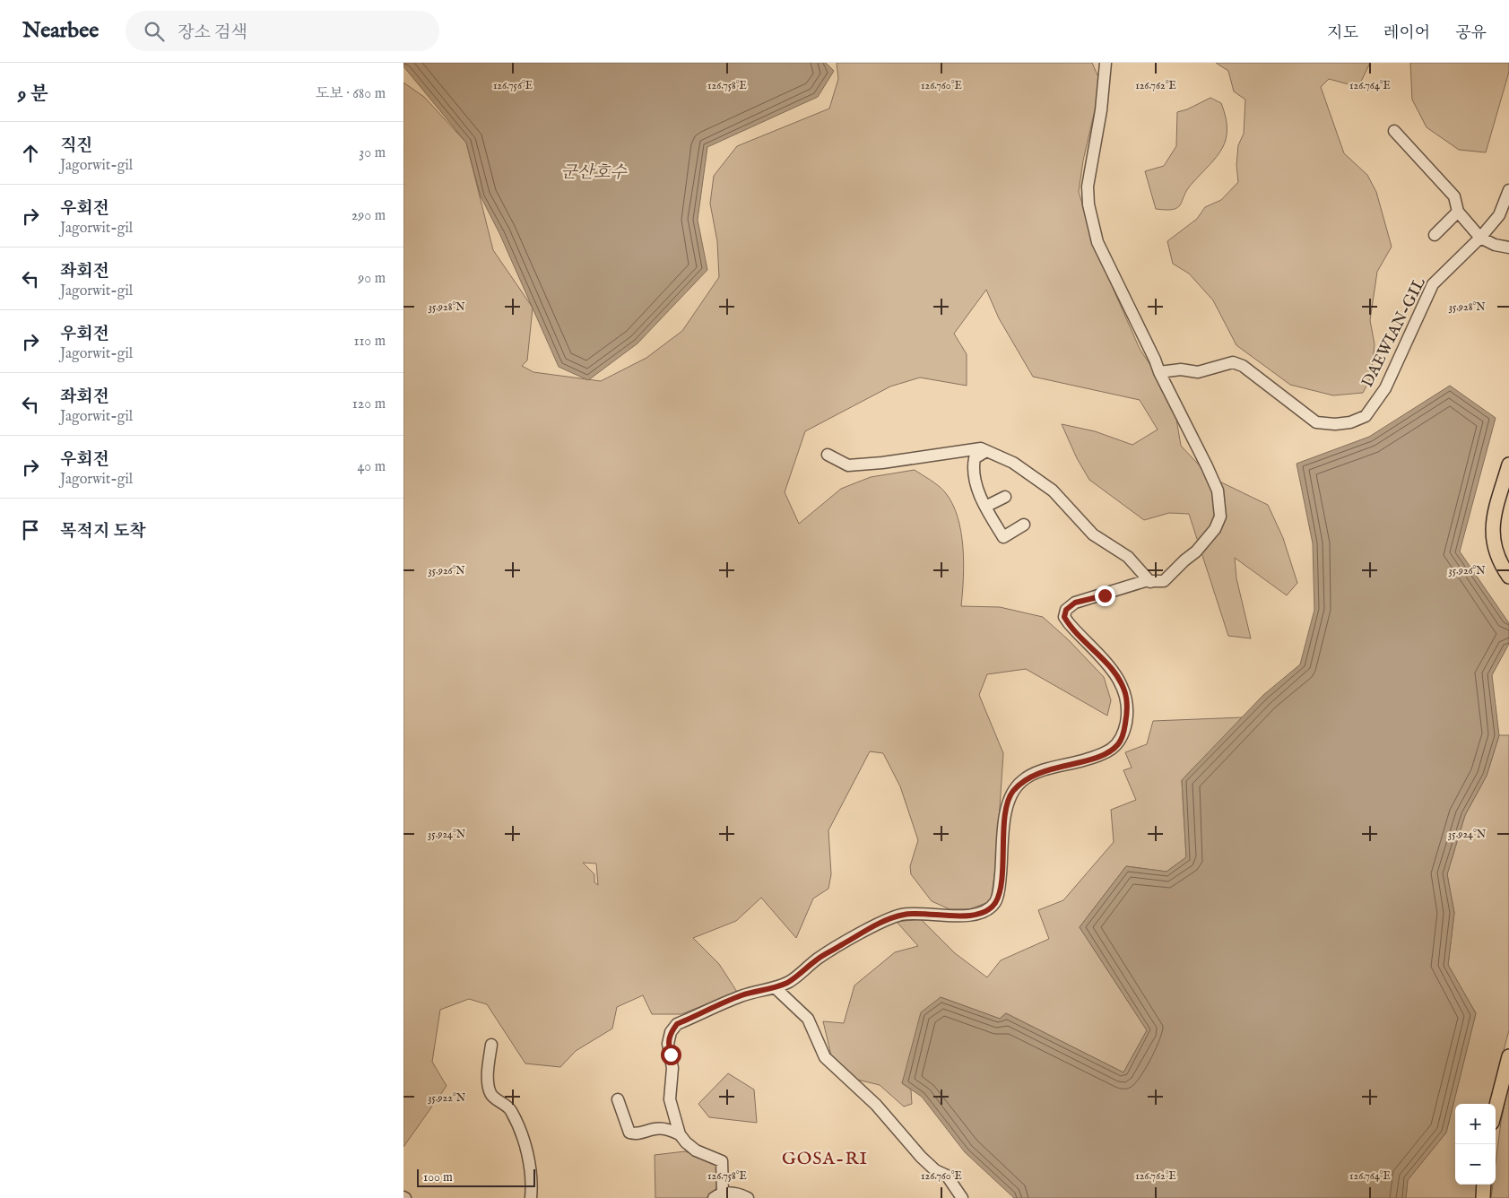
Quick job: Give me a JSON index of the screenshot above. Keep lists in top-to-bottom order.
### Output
{
  "streets": {
    "street": ["DAEWIAN-GIL"]
  },
  "districts": ["GOSA-RI"],
  "water": ["군산호수"],
  "scale_bar": "100 m",
  "page": {
    "header": "Nearbee",
    "search": "장소 검색",
    "nav": ["지도", "레이어", "공유"],
    "heading": ["9 분", "도보 · 680 m"],
    "list": [
      ["직진", "Jagorwit-gil", "30 m"],
      ["우회전", "Jagorwit-gil", "290 m"],
      ["좌회전", "Jagorwit-gil", "90 m"],
      ["우회전", "Jagorwit-gil", "110 m"],
      ["좌회전", "Jagorwit-gil", "120 m"],
      ["우회전", "Jagorwit-gil", "40 m"],
      "목적지 도착"
    ],
    "map_buttons": ["+", "−"],
    "scale": "100 m"
  },
  "coordinates": [
    "126.756°E",
    "126.758°E",
    "126.760°E",
    "126.762°E",
    "126.764°E",
    "35.928°N",
    "35.926°N",
    "35.924°N",
    "35.922°N"
  ]
}
